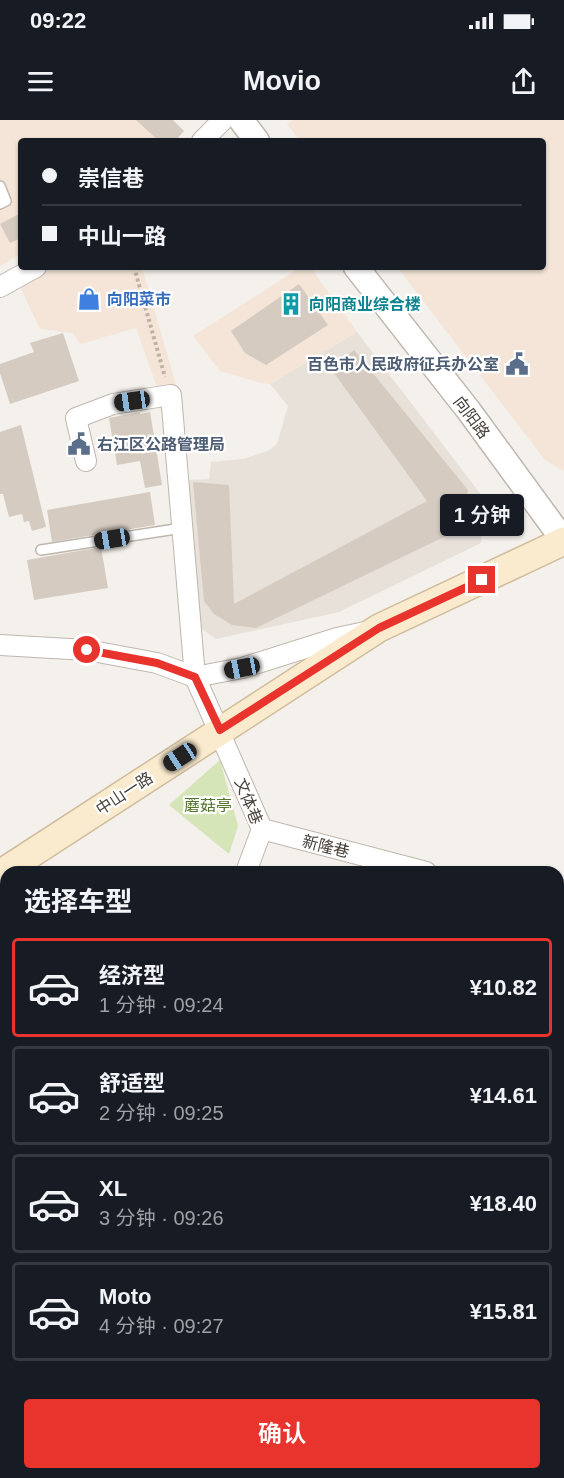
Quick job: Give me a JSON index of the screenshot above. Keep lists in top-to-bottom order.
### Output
{
  "streets": {
    "main road": ["中山一路"],
    "street": ["向阳路", "文体巷", "新隆巷"]
  },
  "crossings": [
    ["向阳路", "中山一路"],
    ["中山一路", "文体巷"],
    ["文体巷", "新隆巷"]
  ],
  "parks": ["蘑菇亭"],
  "places": {
    "shop": ["向阳菜市"],
    "building": ["向阳商业综合楼"],
    "public building": ["百色市人民政府征兵办公室", "右江区公路管理局"]
  },
  "page": {
    "status": "09:22",
    "header": "Movio",
    "banner": ["崇信巷", "中山一路"],
    "bubble": "1 分钟",
    "heading": "选择车型",
    "list": [
      {
        "name": "经济型",
        "note": "1 分钟 · 09:24",
        "value": "¥10.82"
      },
      {
        "name": "舒适型",
        "note": "2 分钟 · 09:25",
        "value": "¥14.61"
      },
      {
        "name": "XL",
        "note": "3 分钟 · 09:26",
        "value": "¥18.40"
      },
      {
        "name": "Moto",
        "note": "4 分钟 · 09:27",
        "value": "¥15.81"
      }
    ],
    "buttons": "确认"
  }
}
